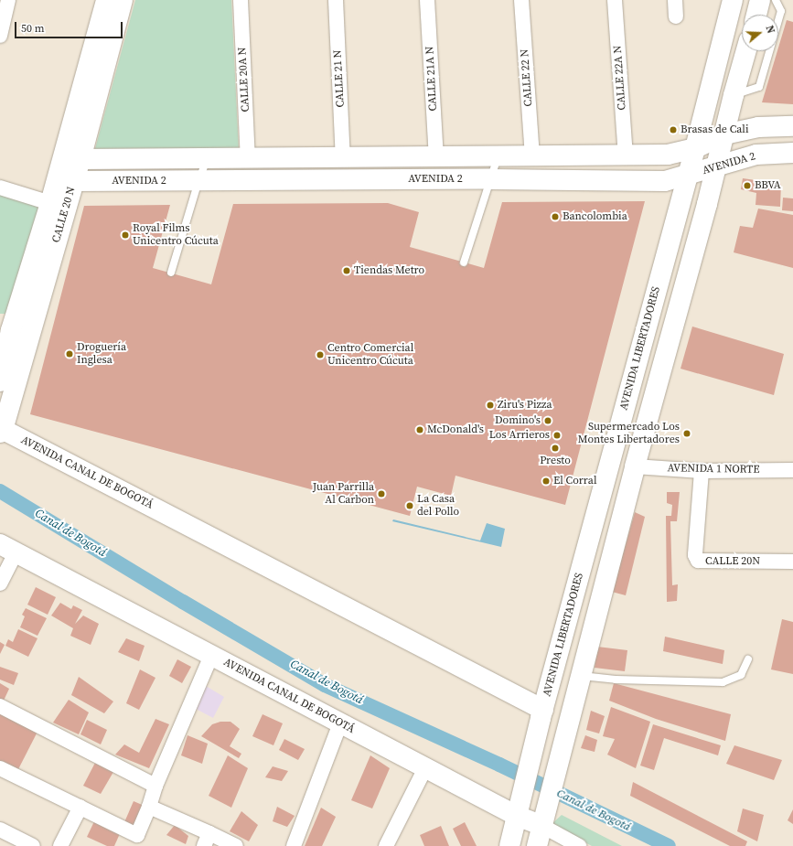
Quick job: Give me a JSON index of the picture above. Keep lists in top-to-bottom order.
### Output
{
  "streets": {
    "main road": [
      "AVENIDA 2",
      "CALLE 20 N",
      "AVENIDA LIBERTADORES",
      "AVENIDA CANAL DE BOGOTÁ"
    ],
    "street": [
      "CALLE 22 N",
      "CALLE 22A N",
      "CALLE 21 N",
      "CALLE 21A N",
      "CALLE 20A N",
      "AVENIDA 1 NORTE",
      "CALLE 20N"
    ]
  },
  "crossings": [
    ["CALLE 22 N", "AVENIDA 2"],
    ["CALLE 22A N", "AVENIDA 2"],
    ["CALLE 21 N", "AVENIDA 2"],
    ["CALLE 21A N", "AVENIDA 2"],
    ["CALLE 20A N", "AVENIDA 2"],
    ["AVENIDA 2", "CALLE 20 N"],
    ["AVENIDA 2", "AVENIDA LIBERTADORES"],
    ["CALLE 20 N", "AVENIDA CANAL DE BOGOTÁ"],
    ["AVENIDA LIBERTADORES", "AVENIDA CANAL DE BOGOTÁ"],
    ["AVENIDA 1 NORTE", "CALLE 20N"]
  ],
  "water": ["Canal de Bogotá"],
  "places": [
    "Brasas de Cali",
    "BBVA",
    "Bancolombia",
    "Royal Films Unicentro Cúcuta",
    "Tiendas Metro",
    "Droguería Inglesa",
    "Centro Comercial Unicentro Cúcuta",
    "Ziru's Pizza",
    "Domino's",
    "McDonald's",
    "Supermercado Los Montes Libertadores",
    "Los Arrieros",
    "Presto",
    "El Corral",
    "Juan Parrilla Al Carbon",
    "La Casa del Pollo"
  ],
  "scale_bar": "50 m",
  "north": "right"
}
